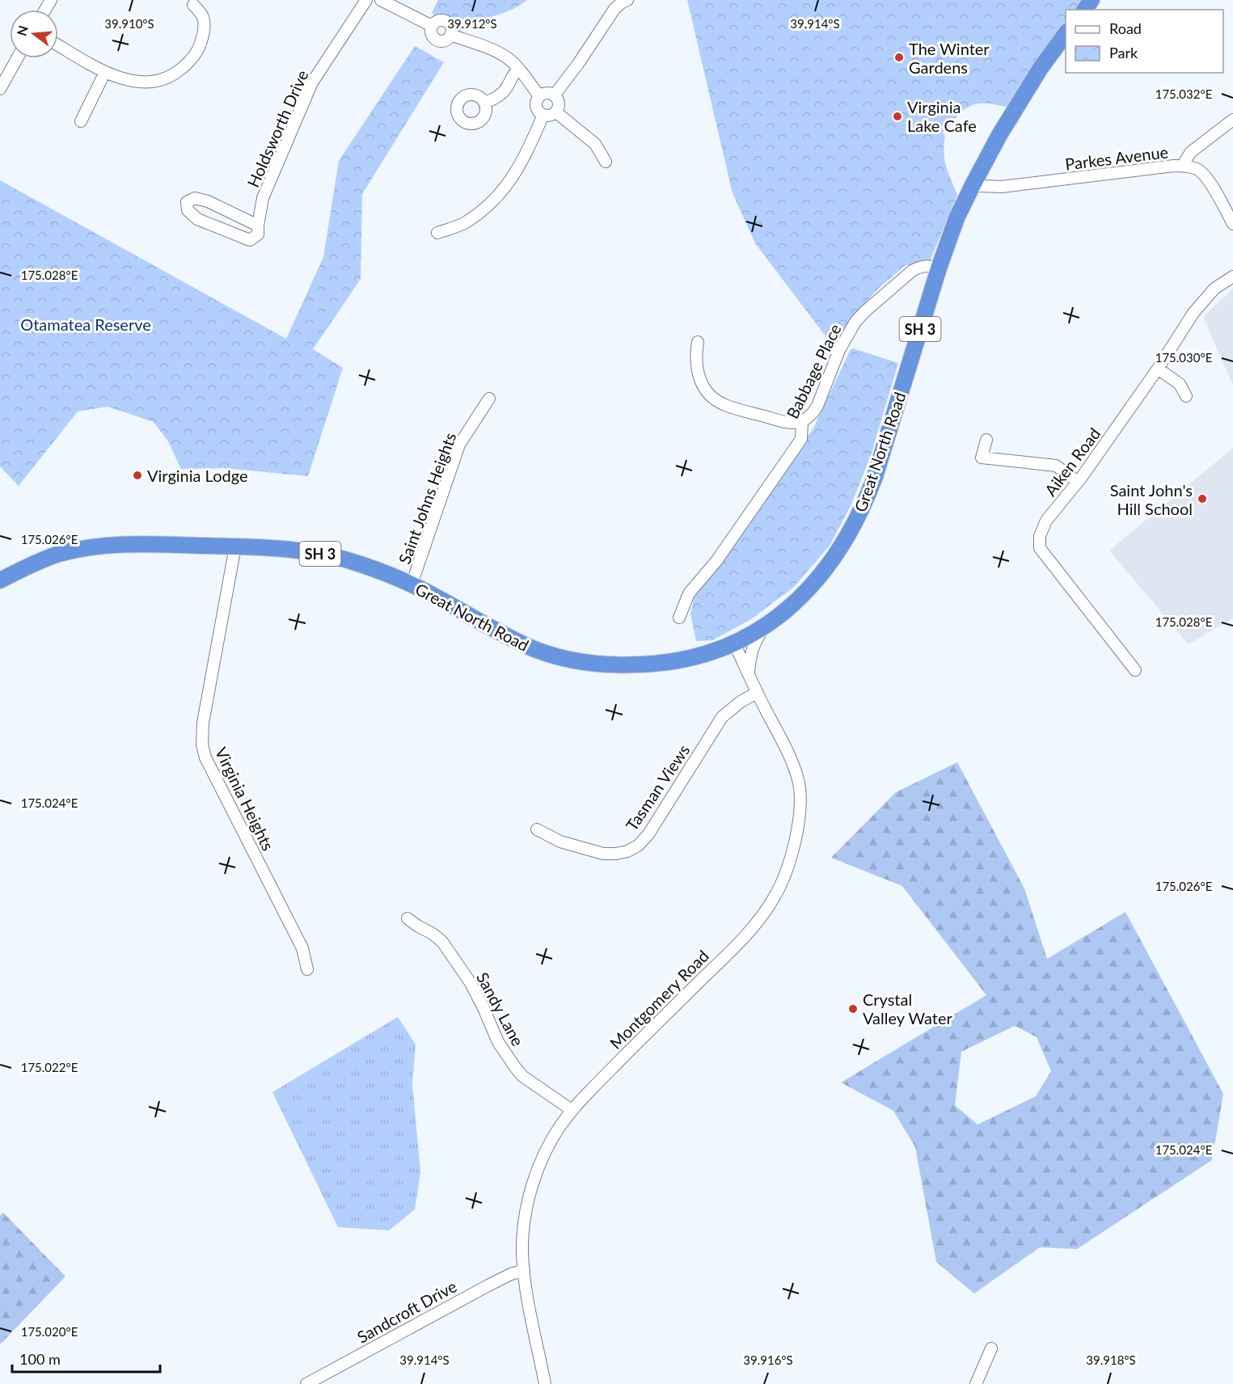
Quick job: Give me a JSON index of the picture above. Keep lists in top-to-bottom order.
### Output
{
  "streets": {
    "highway": ["SH 3", "Great North Road"],
    "street": [
      "Holdsworth Drive",
      "Parkes Avenue",
      "Babbage Place",
      "Aiken Road",
      "Saint Johns Heights",
      "Tasman Views",
      "Virginia Heights",
      "Montgomery Road",
      "Sandy Lane",
      "Sandcroft Drive"
    ]
  },
  "crossings": [
    ["Parkes Avenue", "Great North Road"],
    ["Babbage Place", "Great North Road"],
    ["Great North Road", "Saint Johns Heights"],
    ["Great North Road", "Virginia Heights"],
    ["Great North Road", "Montgomery Road"],
    ["Tasman Views", "Montgomery Road"],
    ["Montgomery Road", "Sandy Lane"],
    ["Montgomery Road", "Sandcroft Drive"]
  ],
  "parks": ["Otamatea Reserve"],
  "places": [
    "The Winter Gardens",
    "Virginia Lake Cafe",
    "Virginia Lodge",
    "Saint John's Hill School",
    "Crystal Valley Water"
  ],
  "legend": ["Road", "Park"],
  "scale_bar": "100 m",
  "north": "left",
  "coordinates": [
    "39.910°S",
    "39.912°S",
    "39.914°S",
    "175.032°E",
    "175.028°E",
    "175.030°E",
    "175.026°E",
    "175.024°E",
    "175.022°E",
    "175.020°E",
    "39.916°S",
    "39.918°S"
  ]
}
